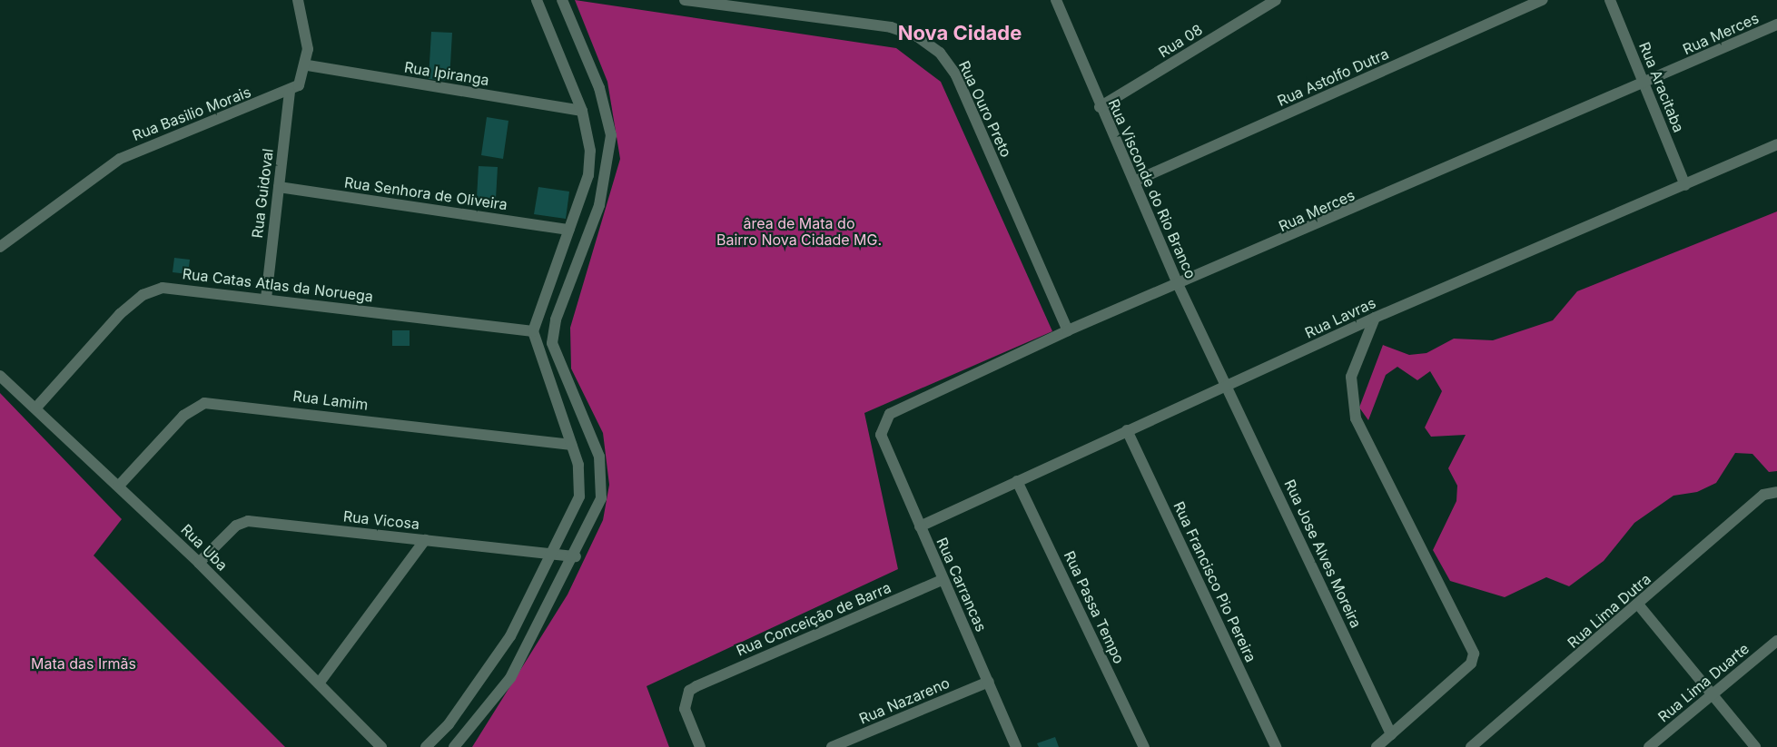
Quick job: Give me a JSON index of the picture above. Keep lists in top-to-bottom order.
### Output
{
  "streets": {
    "street": [
      "Rua Merces",
      "Rua 08",
      "Rua Ipiranga",
      "Rua Astolfo Dutra",
      "Rua Aracitaba",
      "Rua Ouro Preto",
      "Rua Basilio Morais",
      "Rua Visconde do Rio Branco",
      "Rua Guidoval",
      "Rua Senhora de Oliveira",
      "Rua Catas Atlas da Noruega",
      "Rua Lavras",
      "Rua Lamim",
      "Rua Vicosa",
      "Rua Uba",
      "Rua Jose Alves Moreira",
      "Rua Francisco Pio Pereira",
      "Rua Carrancas",
      "Rua Passa Tempo",
      "Rua Lima Dutra",
      "Rua Conceição de Barra",
      "Rua Lima Duarte",
      "Rua Nazareno"
    ]
  },
  "crossings": [
    ["Rua Merces", "Rua Aracitaba"],
    ["Rua Merces", "Rua Ouro Preto"],
    ["Rua Merces", "Rua Visconde do Rio Branco"],
    ["Rua Merces", "Rua Carrancas"],
    ["Rua 08", "Rua Visconde do Rio Branco"],
    ["Rua Astolfo Dutra", "Rua Visconde do Rio Branco"],
    ["Rua Aracitaba", "Rua Lavras"],
    ["Rua Basilio Morais", "Rua Guidoval"],
    ["Rua Visconde do Rio Branco", "Rua Lavras"],
    ["Rua Visconde do Rio Branco", "Rua Jose Alves Moreira"],
    ["Rua Guidoval", "Rua Senhora de Oliveira"],
    ["Rua Guidoval", "Rua Catas Atlas da Noruega"],
    ["Rua Catas Atlas da Noruega", "Rua Uba"],
    ["Rua Lavras", "Rua Jose Alves Moreira"],
    ["Rua Lavras", "Rua Francisco Pio Pereira"],
    ["Rua Lavras", "Rua Carrancas"],
    ["Rua Lavras", "Rua Passa Tempo"],
    ["Rua Lamim", "Rua Uba"],
    ["Rua Vicosa", "Rua Uba"],
    ["Rua Carrancas", "Rua Conceição de Barra"],
    ["Rua Carrancas", "Rua Nazareno"]
  ],
  "districts": ["Nova Cidade"],
  "parks": ["ârea de Mata do Bairro Nova Cidade MG.", "Mata das Irmãs"]
}
